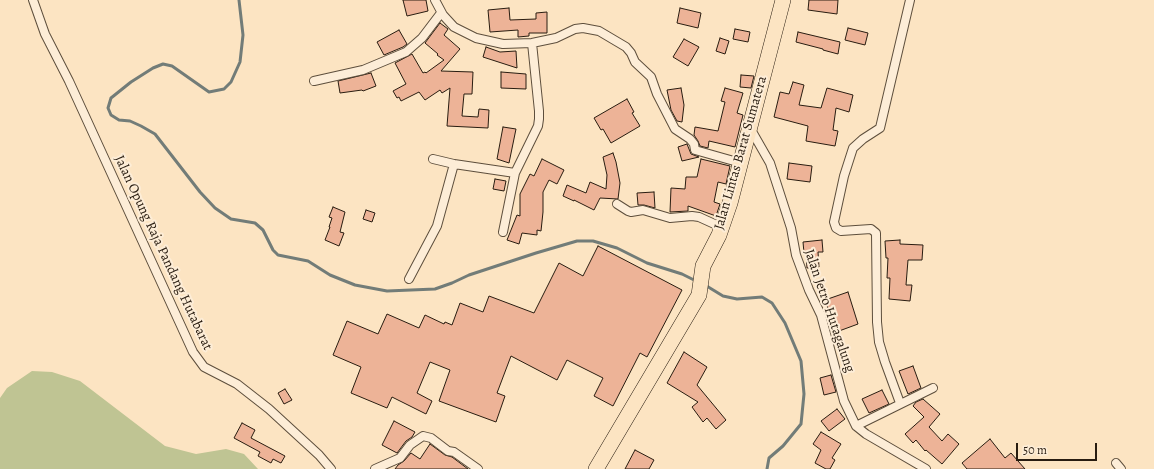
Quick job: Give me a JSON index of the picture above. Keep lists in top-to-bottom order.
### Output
{
  "streets": {
    "highway": ["Jalan Lintas Barat Sumatera"],
    "street": ["Jalan Opung Raja Pandang Hutabarat", "Jalan Jetro Hutagalung"]
  },
  "crossings": [
    ["Jalan Lintas Barat Sumatera", "Jalan Jetro Hutagalung"]
  ],
  "scale_bar": "50 m"
}
